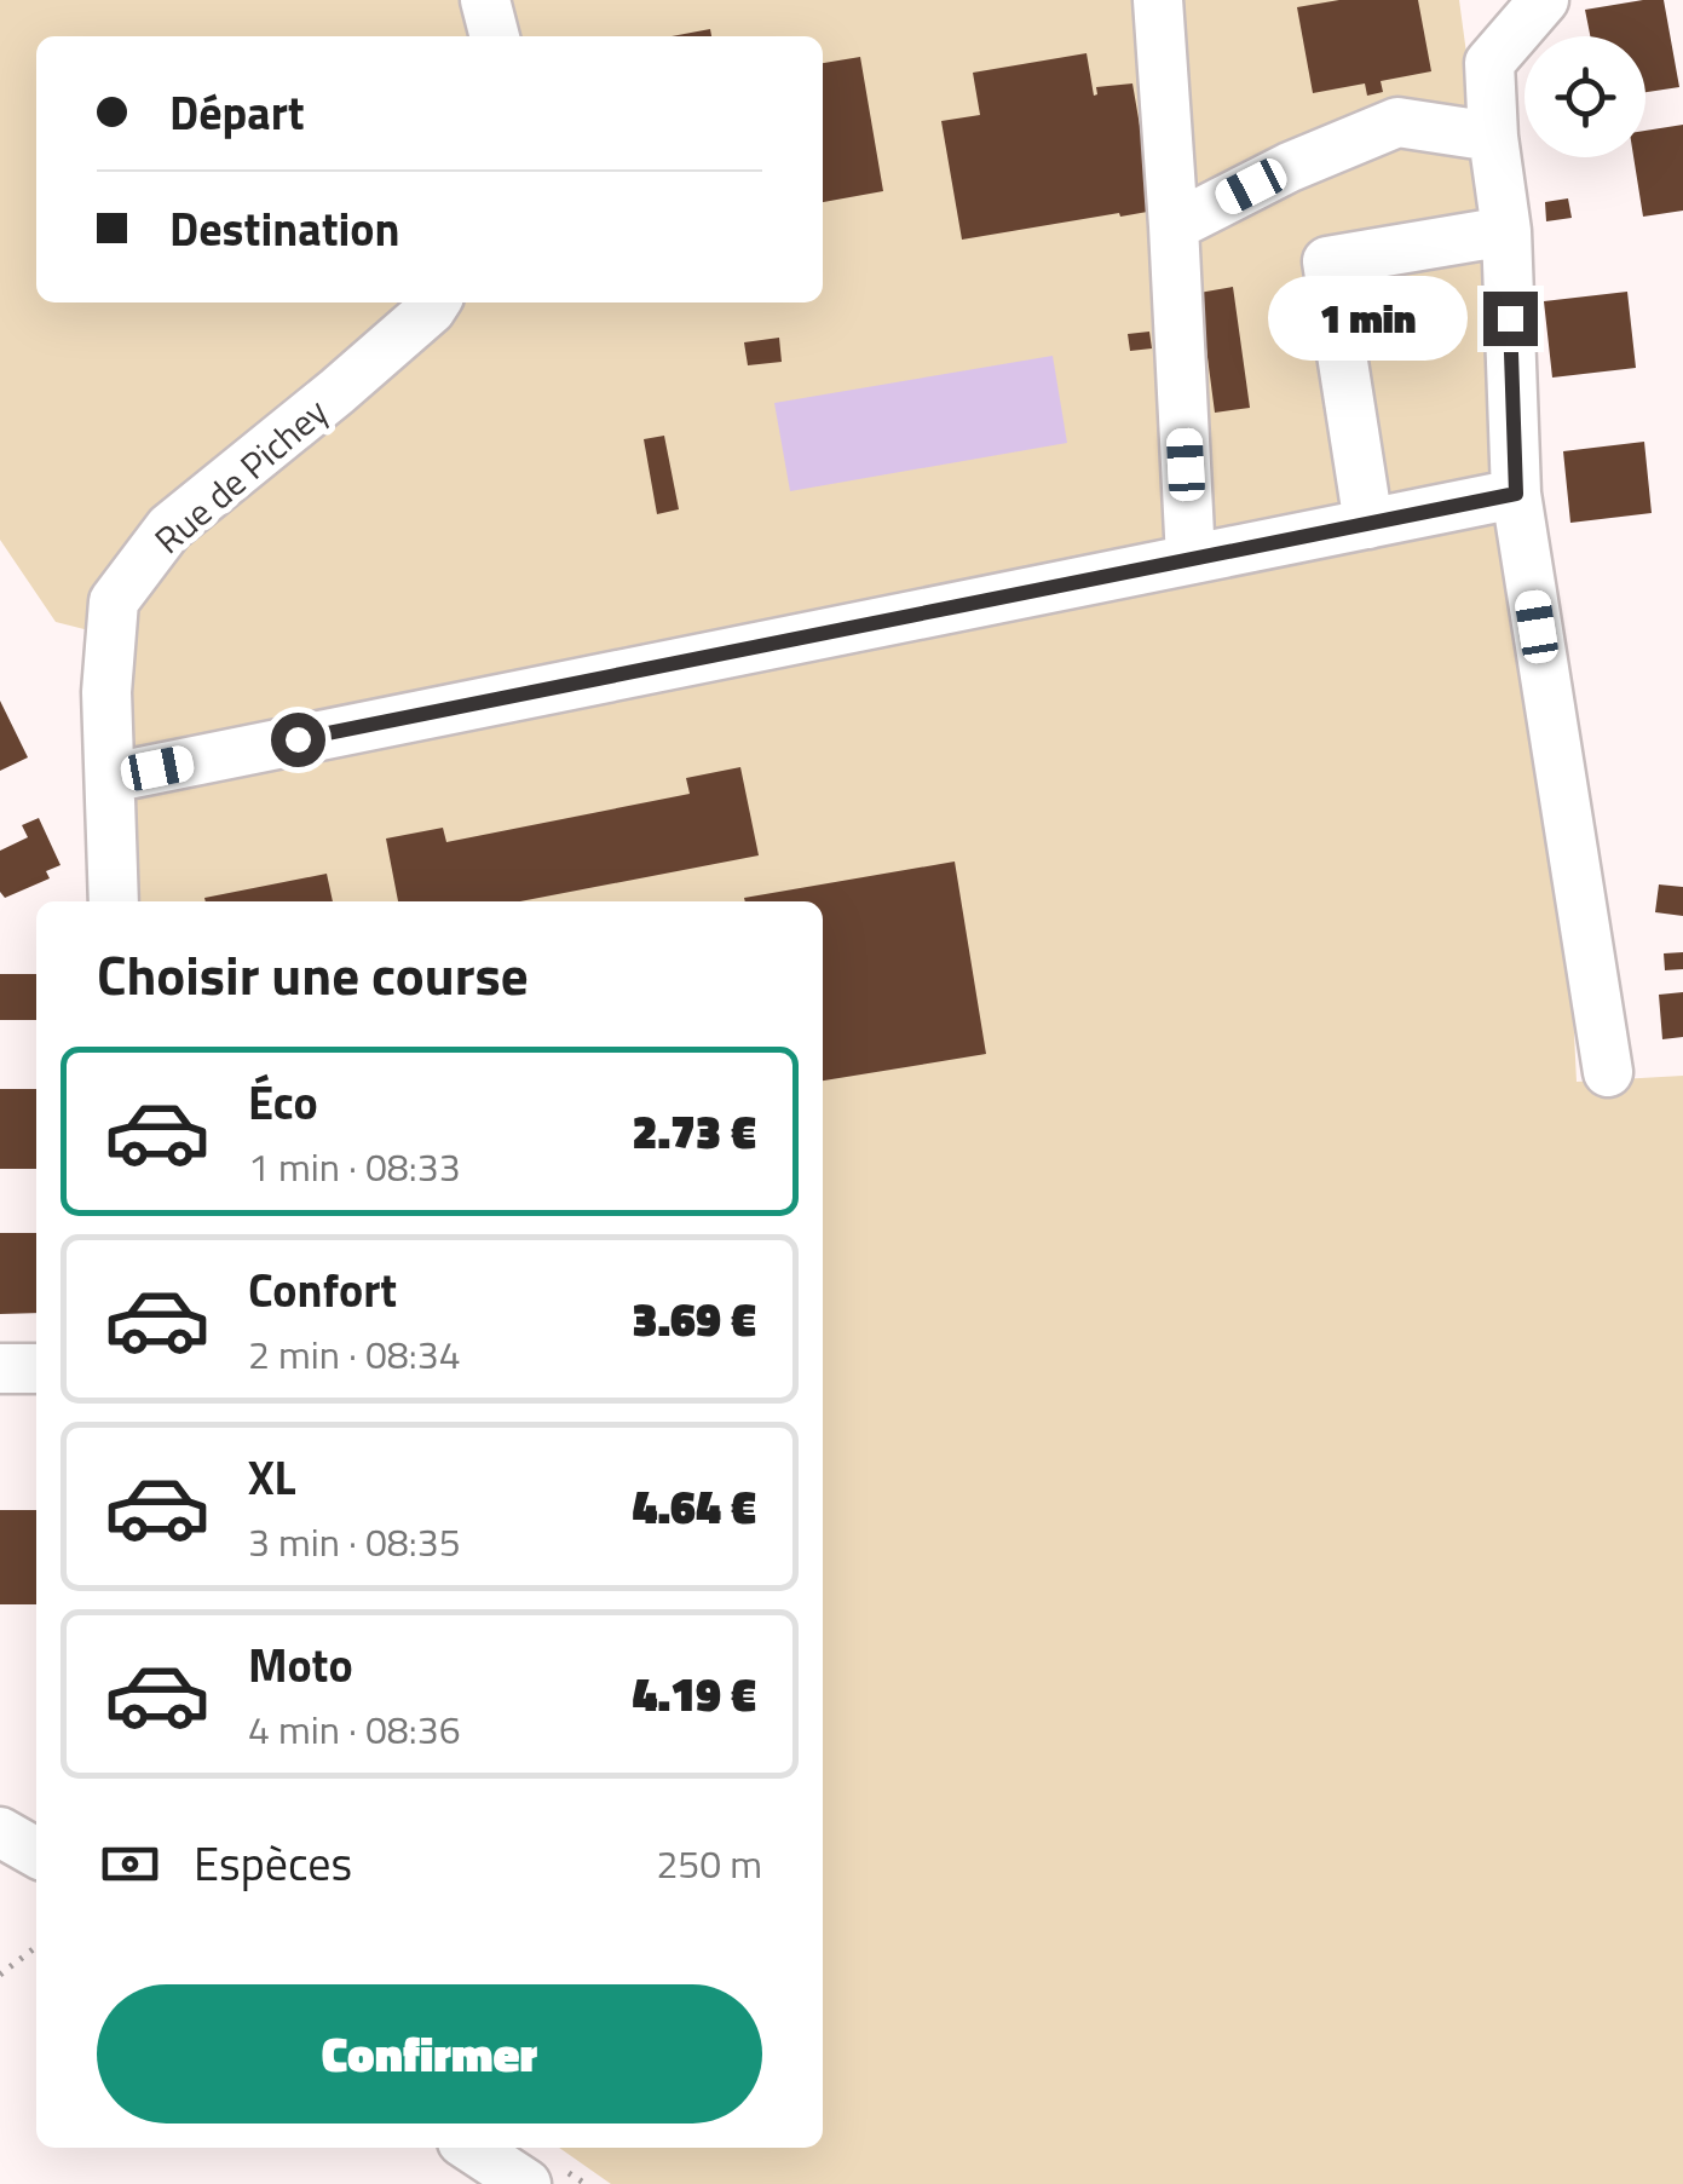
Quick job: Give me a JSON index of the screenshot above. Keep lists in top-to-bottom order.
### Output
{
  "streets": {
    "street": ["Rue de Pichey"]
  },
  "page": {
    "banner": ["Départ", "Destination"],
    "bubble": "1 min",
    "heading": "Choisir une course",
    "list": [
      {
        "name": "Éco",
        "note": "1 min · 08:33",
        "value": "2.73 €"
      },
      {
        "name": "Confort",
        "note": "2 min · 08:34",
        "value": "3.69 €"
      },
      {
        "name": "XL",
        "note": "3 min · 08:35",
        "value": "4.64 €"
      },
      {
        "name": "Moto",
        "note": "4 min · 08:36",
        "value": "4.19 €"
      }
    ],
    "pay": ["Espèces", "250 m"],
    "buttons": "Confirmer"
  }
}
